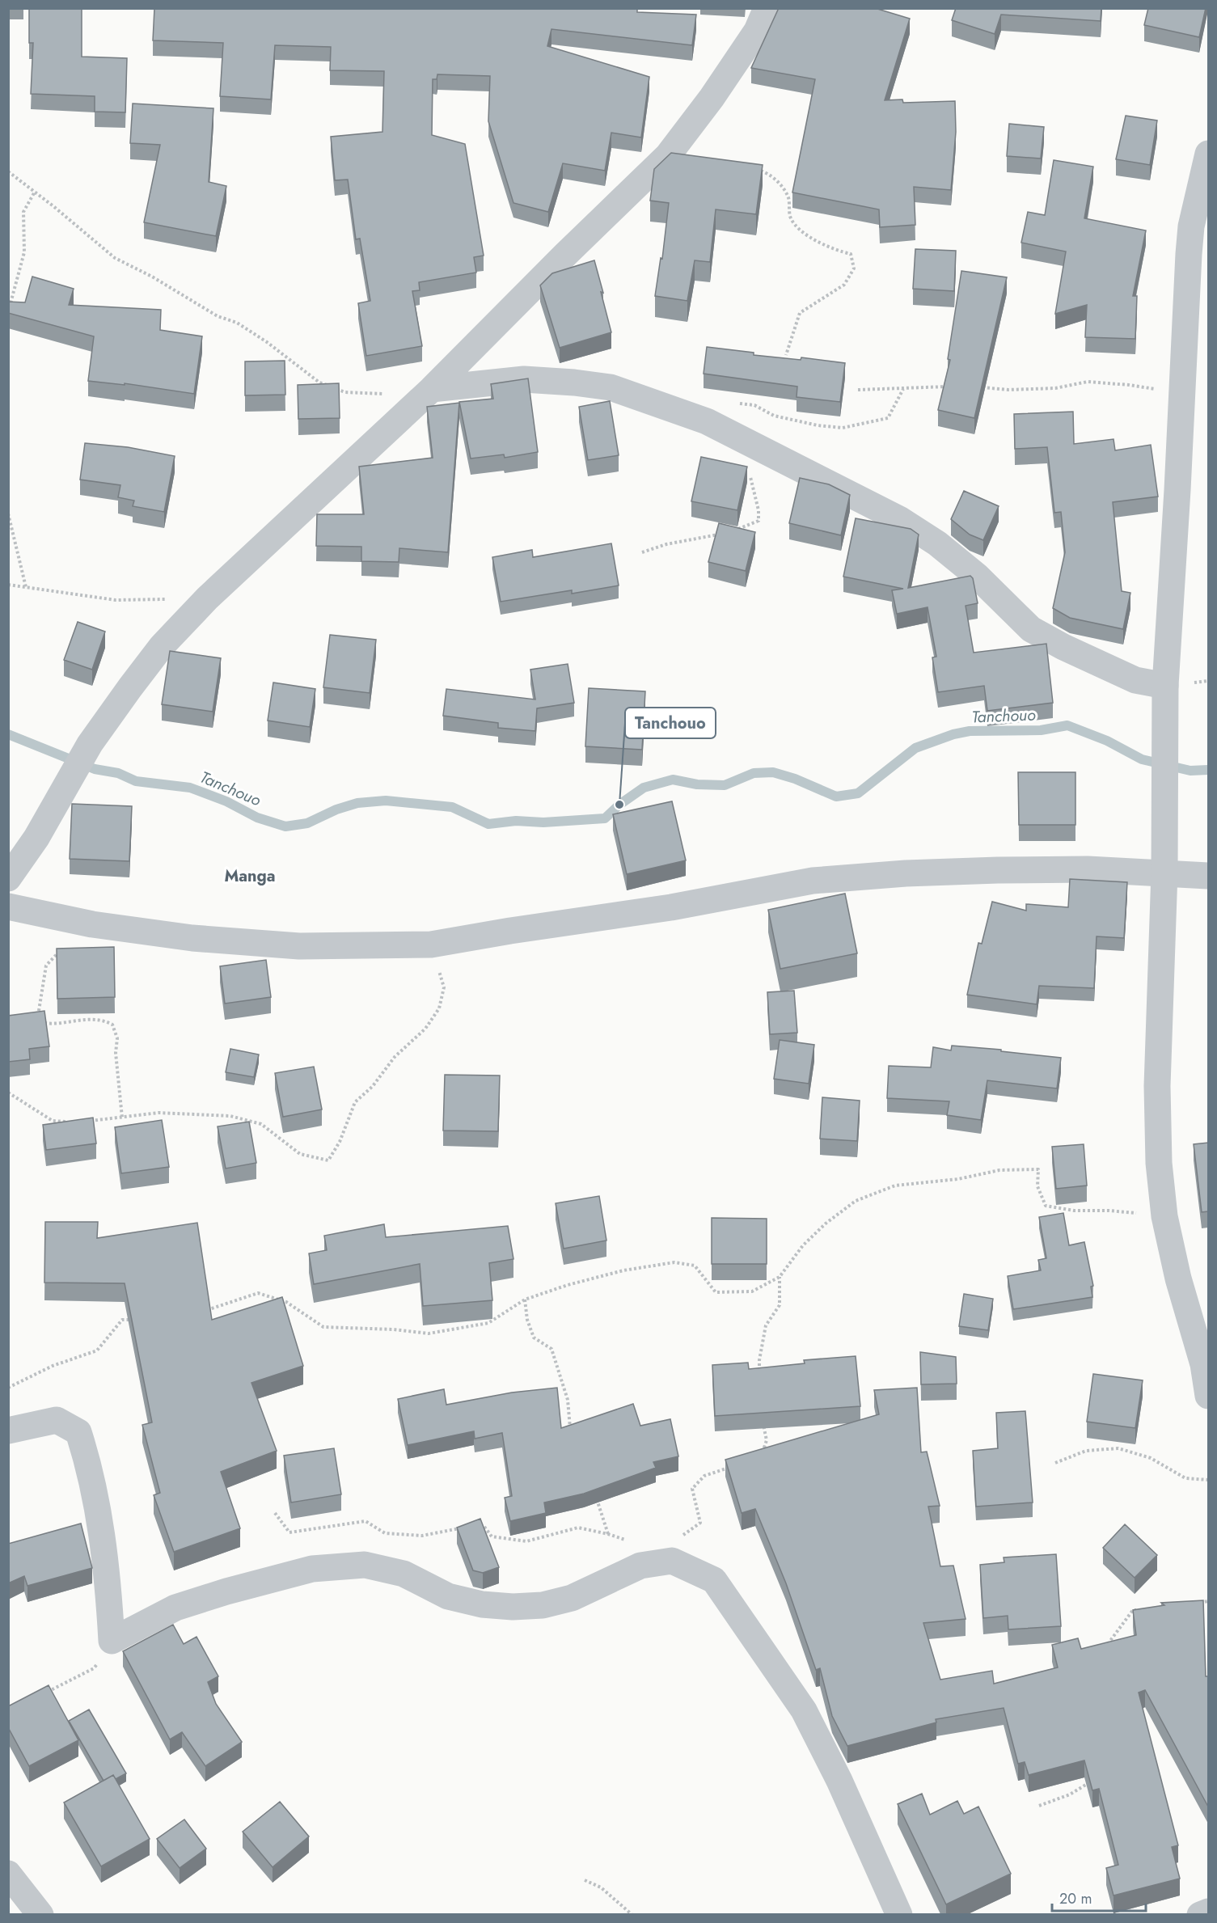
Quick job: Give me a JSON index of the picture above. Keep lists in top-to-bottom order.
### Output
{
  "districts": ["Manga"],
  "water": ["Tanchouo"],
  "places": ["Tanchouo"],
  "scale_bar": "20 m"
}
